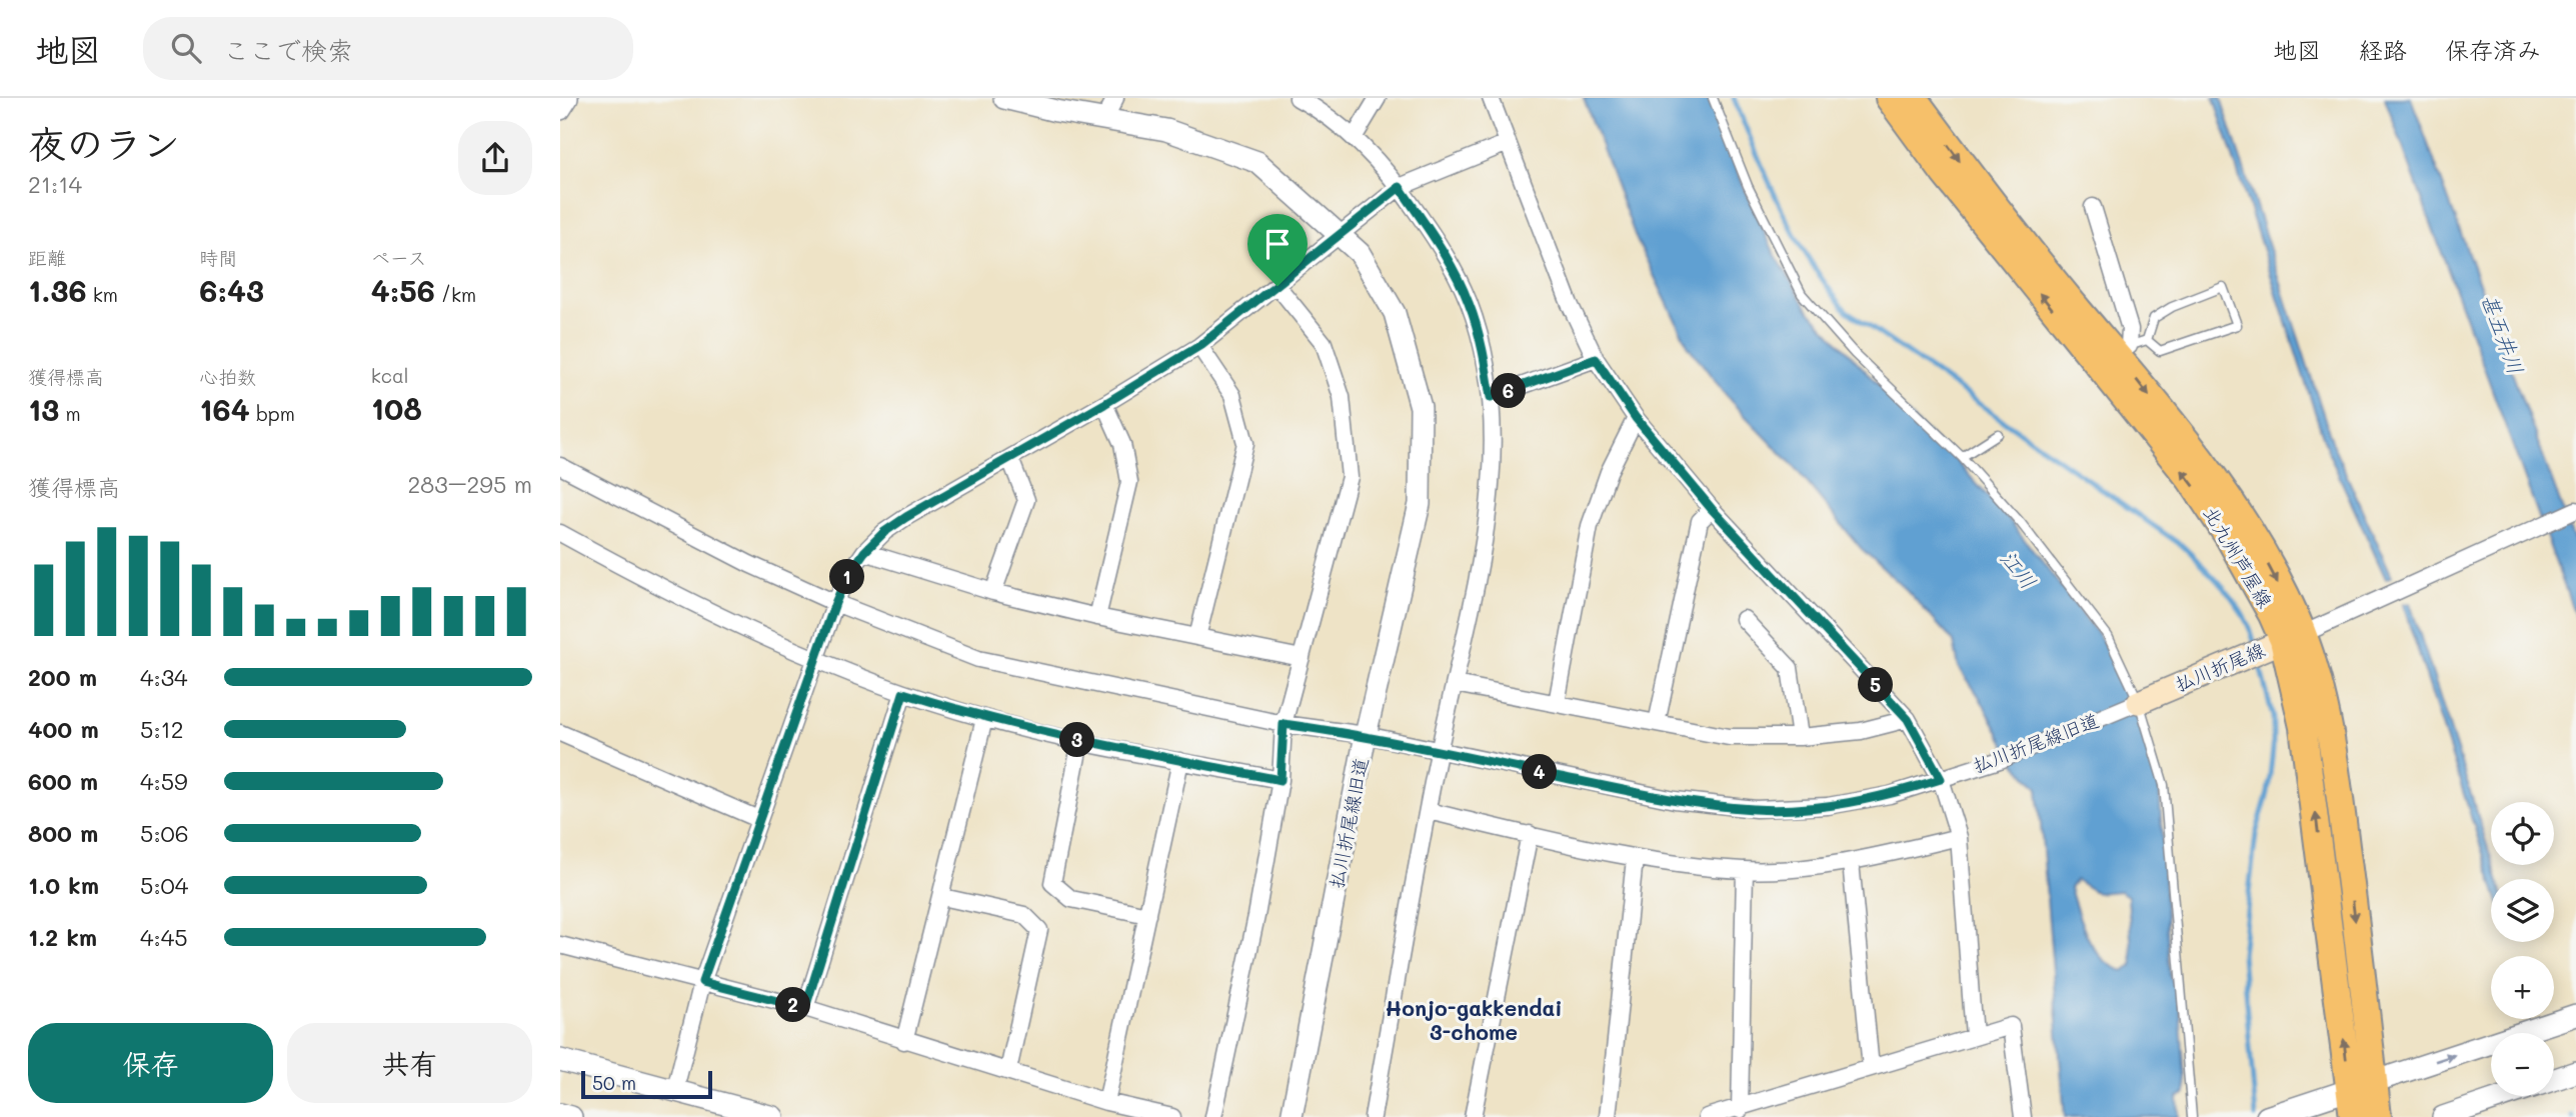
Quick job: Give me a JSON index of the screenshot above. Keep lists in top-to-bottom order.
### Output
{
  "streets": {
    "main road": ["北九州芦屋線", "払川折尾線"],
    "street": ["払川折尾線旧道"]
  },
  "crossings": [
    ["北九州芦屋線", "払川折尾線"],
    ["払川折尾線", "払川折尾線旧道"]
  ],
  "districts": ["Honjo-gakkendai 3-chome"],
  "water": ["甚五井川", "江川"],
  "scale_bar": "50 m",
  "page": {
    "header": "地図",
    "search": "ここで検索",
    "nav": ["地図", "経路", "保存済み"],
    "heading": ["夜のラン", "21:14"],
    "stats": [
      ["距離", "1.36 km"],
      ["時間", "6:43"],
      ["ペース", "4:56 /km"],
      ["獲得標高", "13 m"],
      ["心拍数", "164 bpm"],
      ["kcal", "108"]
    ],
    "pins": [
      "6",
      "1",
      "5",
      "3",
      "4",
      "2"
    ],
    "chart": ["獲得標高", "283–295 m"],
    "list": [
      {
        "name": "200 m",
        "note": "4:34"
      },
      {
        "name": "400 m",
        "note": "5:12"
      },
      {
        "name": "600 m",
        "note": "4:59"
      },
      {
        "name": "800 m",
        "note": "5:06"
      },
      {
        "name": "1.0 km",
        "note": "5:04"
      },
      {
        "name": "1.2 km",
        "note": "4:45"
      }
    ],
    "map_buttons": ["+", "−"],
    "buttons": ["保存", "共有"],
    "scale": "50 m"
  }
}
